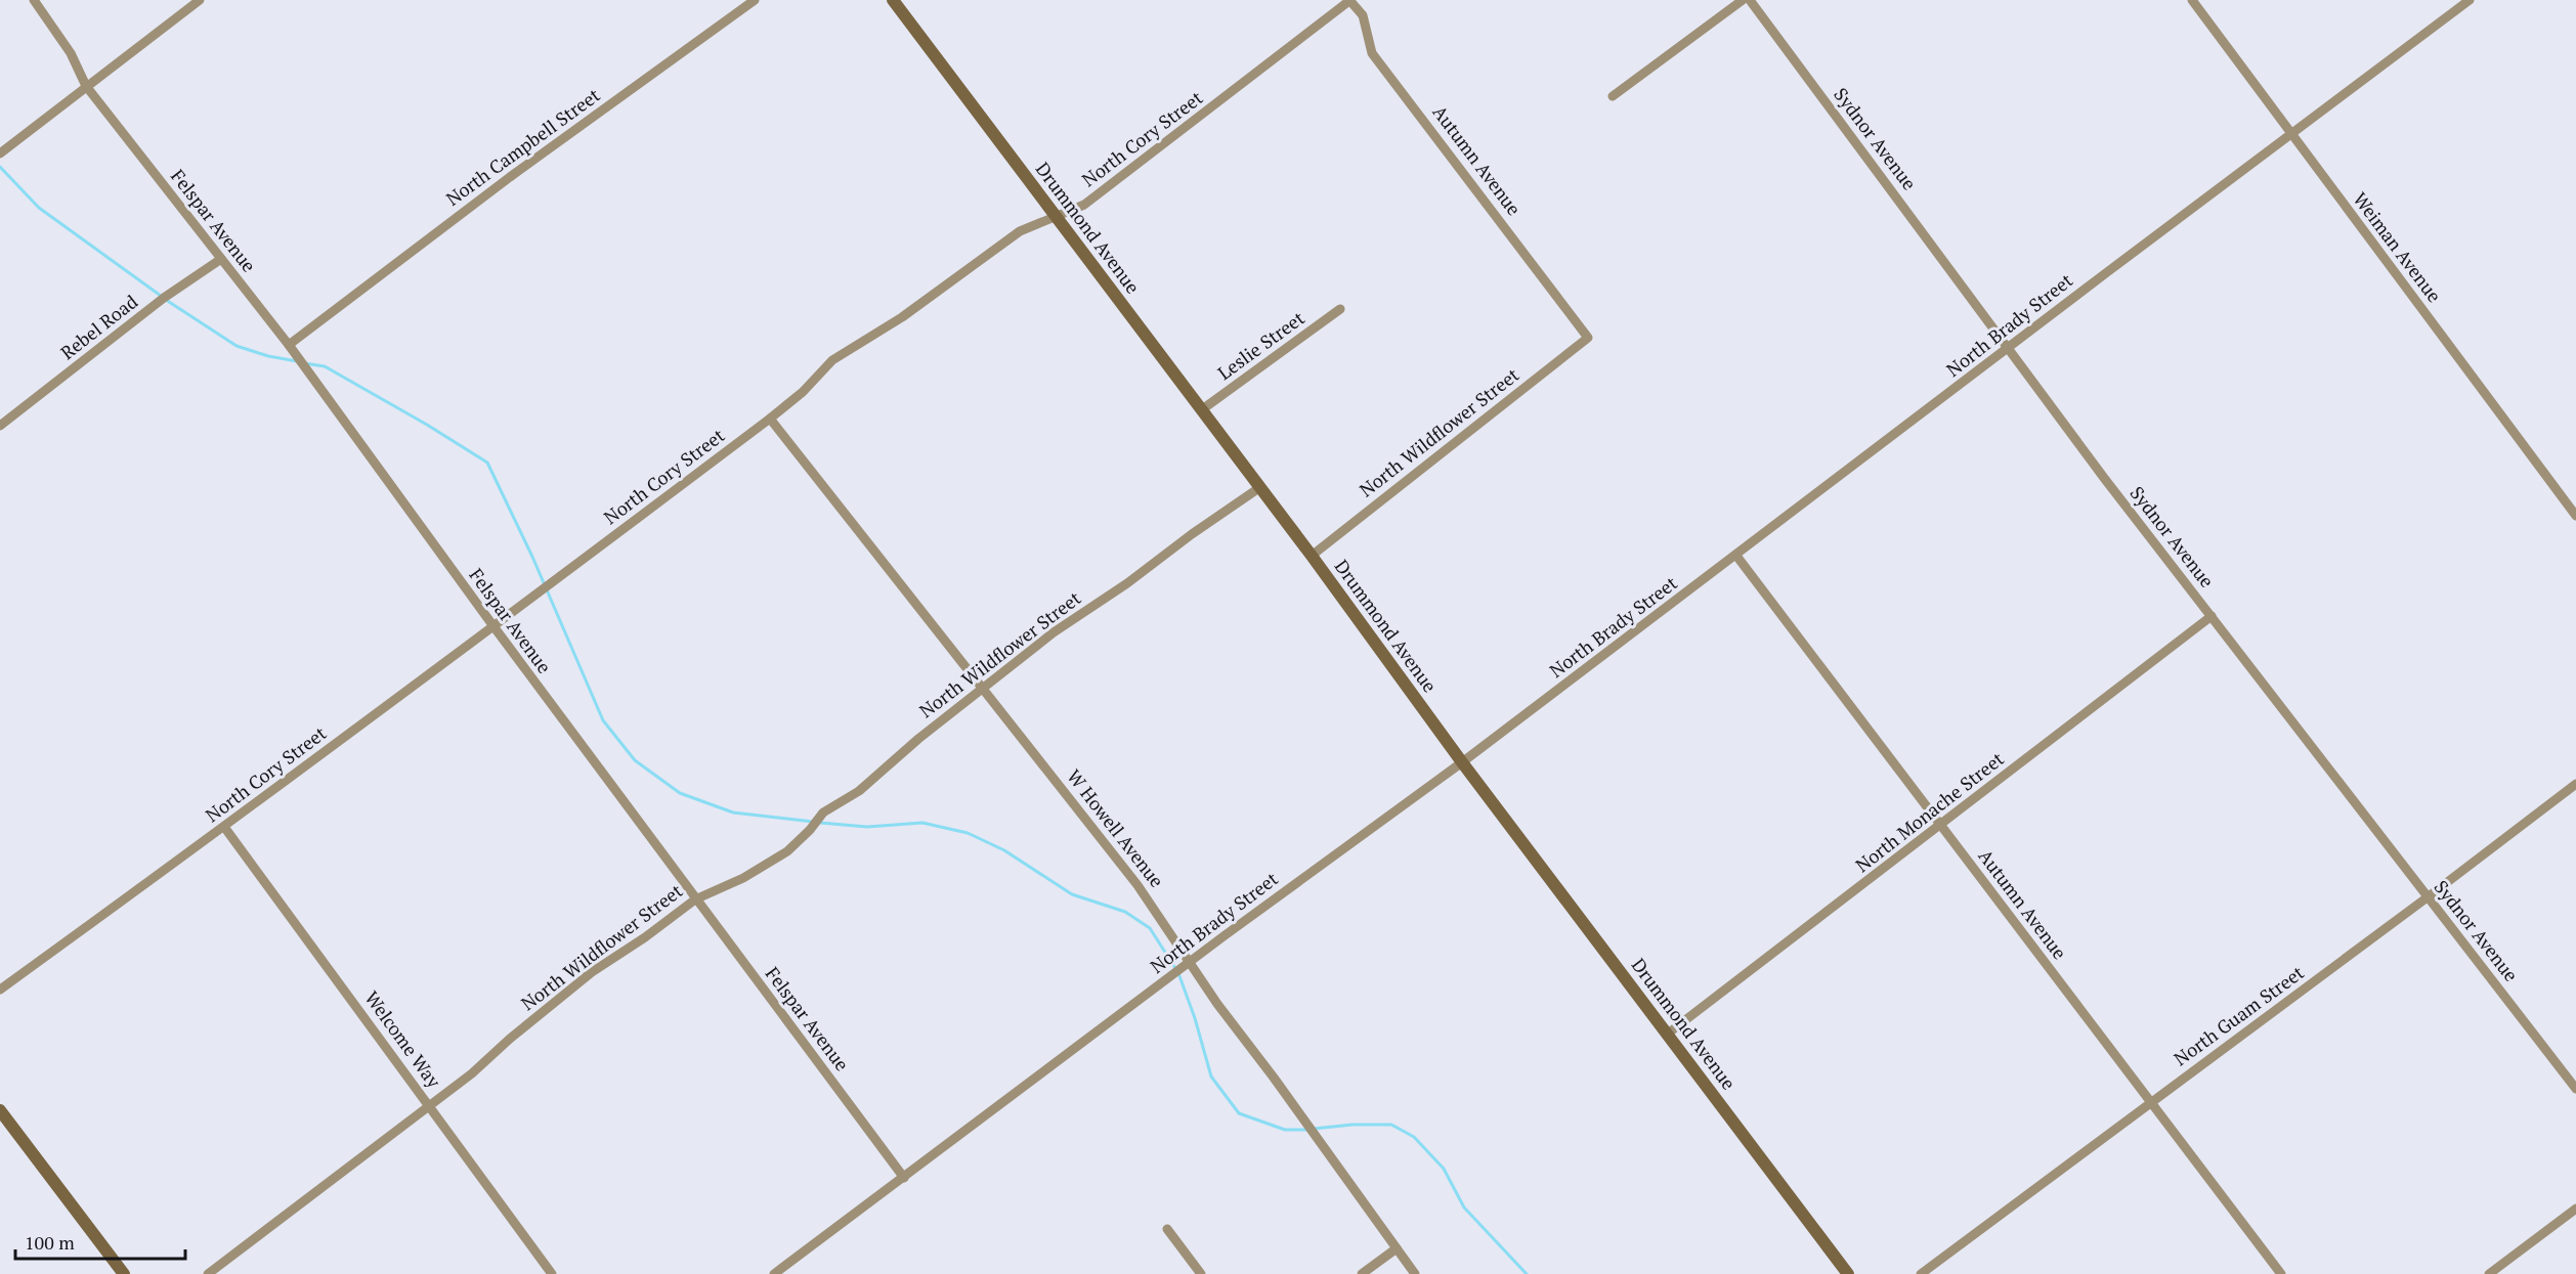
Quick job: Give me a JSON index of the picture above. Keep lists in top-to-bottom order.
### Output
{
  "streets": {
    "street": [
      "North Cory Street",
      "Sydnor Avenue",
      "North Campbell Street",
      "Autumn Avenue",
      "Felspar Avenue",
      "Drummond Avenue",
      "Weiman Avenue",
      "North Brady Street",
      "Rebel Road",
      "Leslie Street",
      "North Wildflower Street",
      "North Monache Street",
      "W Howell Avenue",
      "North Guam Street",
      "Welcome Way"
    ]
  },
  "crossings": [
    ["North Cory Street", "Autumn Avenue"],
    ["North Cory Street", "Felspar Avenue"],
    ["North Cory Street", "Drummond Avenue"],
    ["North Cory Street", "W Howell Avenue"],
    ["North Cory Street", "Welcome Way"],
    ["Sydnor Avenue", "North Brady Street"],
    ["Sydnor Avenue", "North Monache Street"],
    ["Sydnor Avenue", "North Guam Street"],
    ["North Campbell Street", "Felspar Avenue"],
    ["Autumn Avenue", "North Brady Street"],
    ["Autumn Avenue", "North Wildflower Street"],
    ["Autumn Avenue", "North Monache Street"],
    ["Autumn Avenue", "North Guam Street"],
    ["Felspar Avenue", "North Brady Street"],
    ["Felspar Avenue", "Rebel Road"],
    ["Felspar Avenue", "North Wildflower Street"],
    ["Drummond Avenue", "North Brady Street"],
    ["Drummond Avenue", "Leslie Street"],
    ["Drummond Avenue", "North Wildflower Street"],
    ["Drummond Avenue", "North Monache Street"],
    ["Weiman Avenue", "North Brady Street"],
    ["North Brady Street", "W Howell Avenue"],
    ["North Wildflower Street", "W Howell Avenue"],
    ["North Wildflower Street", "Welcome Way"]
  ],
  "scale_bar": "100 m"
}
